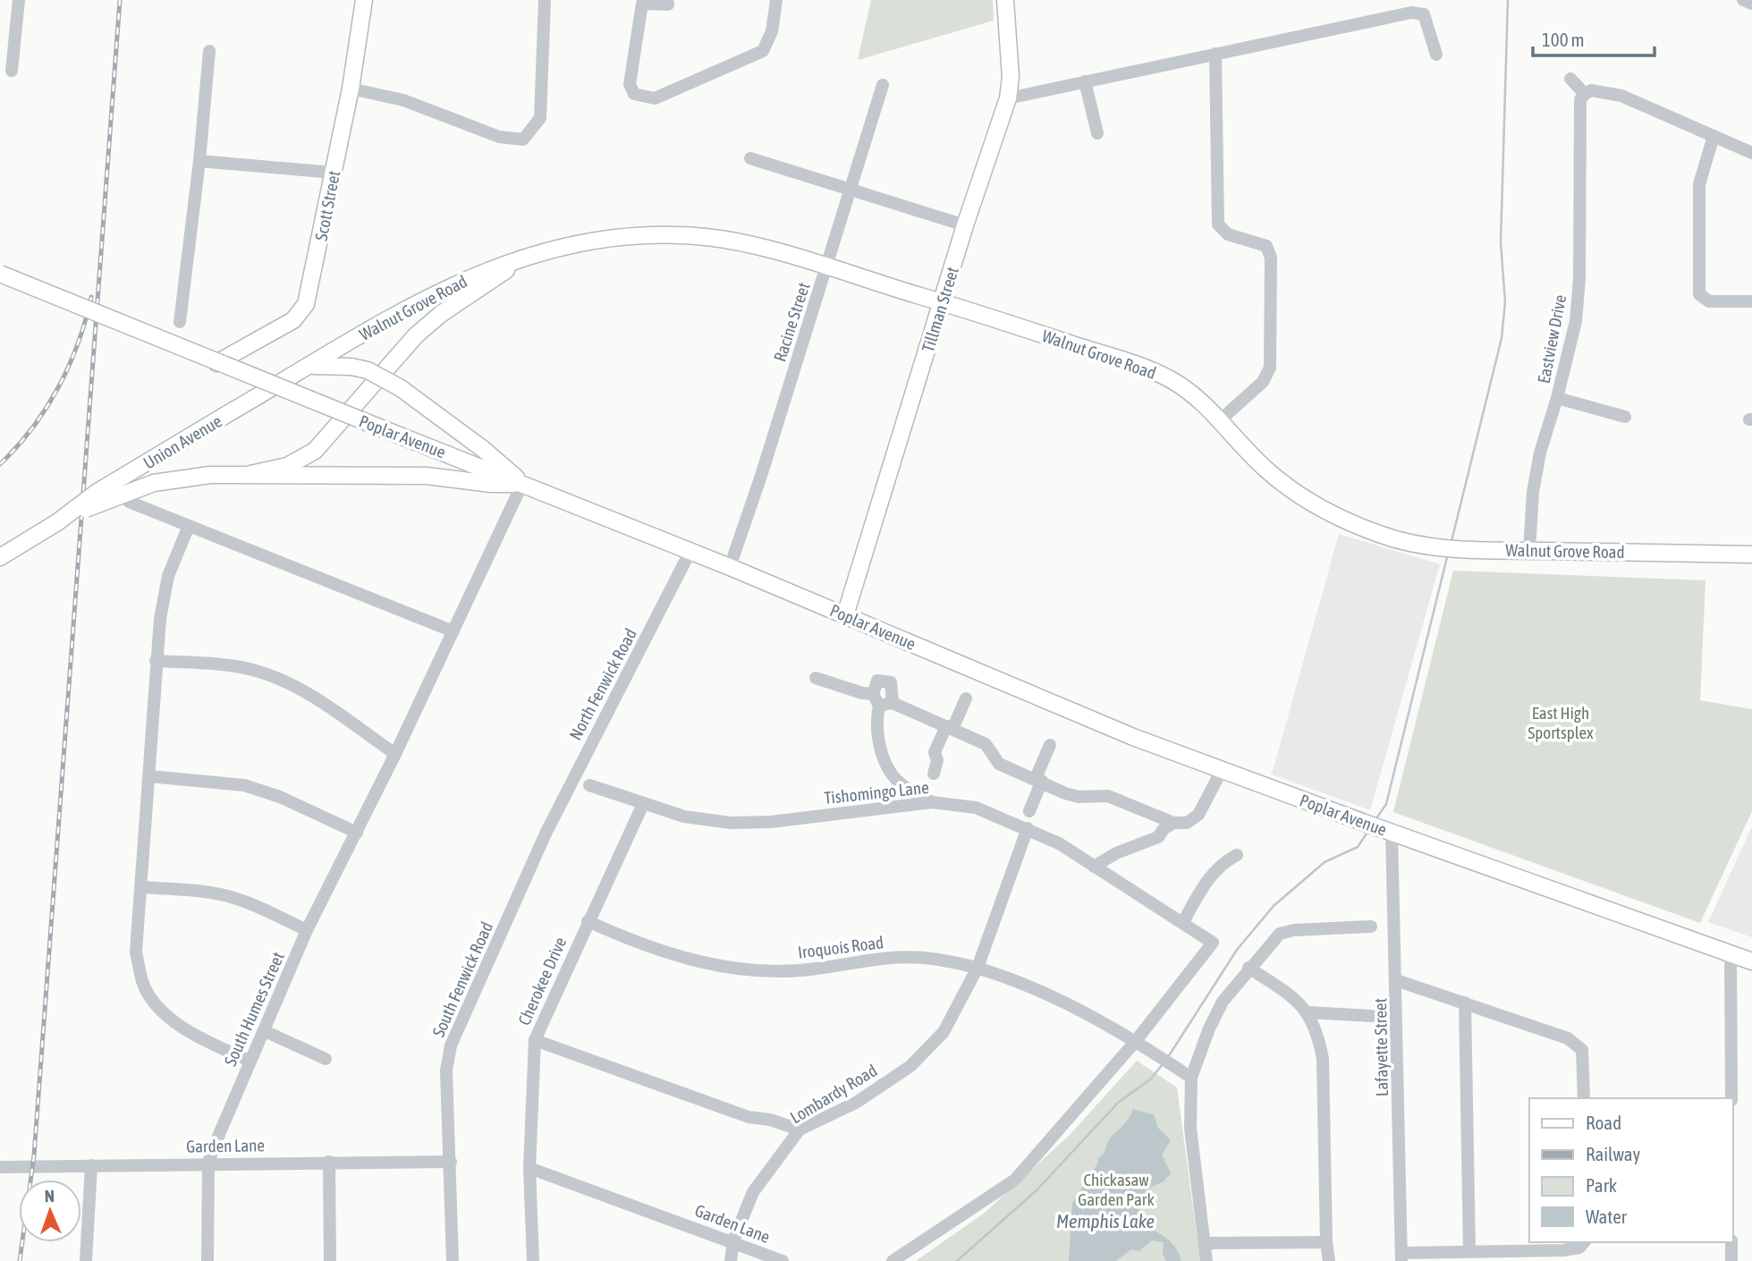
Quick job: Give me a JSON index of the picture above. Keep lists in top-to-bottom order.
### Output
{
  "streets": {
    "main road": [
      "Scott Street",
      "Walnut Grove Road",
      "Tillman Street",
      "Poplar Avenue",
      "Union Avenue"
    ],
    "street": [
      "Racine Street",
      "Eastview Drive",
      "North Fenwick Road",
      "Tishomingo Lane",
      "Iroquois Road",
      "South Fenwick Road",
      "Cherokee Drive",
      "South Humes Street",
      "Lafayette Street",
      "Lombardy Road",
      "Garden Lane"
    ]
  },
  "crossings": [
    ["Scott Street", "Poplar Avenue"],
    ["Walnut Grove Road", "Tillman Street"],
    ["Walnut Grove Road", "Racine Street"],
    ["Walnut Grove Road", "Eastview Drive"],
    ["Walnut Grove Road", "Union Avenue"],
    ["Tillman Street", "Poplar Avenue"],
    ["Racine Street", "Poplar Avenue"],
    ["Poplar Avenue", "North Fenwick Road"],
    ["Poplar Avenue", "South Humes Street"],
    ["Poplar Avenue", "Lafayette Street"],
    ["North Fenwick Road", "South Fenwick Road"],
    ["Tishomingo Lane", "Iroquois Road"],
    ["Tishomingo Lane", "Cherokee Drive"],
    ["Tishomingo Lane", "Lombardy Road"],
    ["Iroquois Road", "Cherokee Drive"],
    ["Iroquois Road", "Lombardy Road"],
    ["South Fenwick Road", "Garden Lane"],
    ["Cherokee Drive", "Garden Lane"],
    ["South Humes Street", "Garden Lane"],
    ["Lombardy Road", "Garden Lane"]
  ],
  "water": ["Memphis Lake"],
  "parks": ["East High Sportsplex", "Chickasaw Garden Park"],
  "legend": [
    "Road",
    "Railway",
    "Park",
    "Water"
  ],
  "scale_bar": "100 m",
  "north": "top"
}
